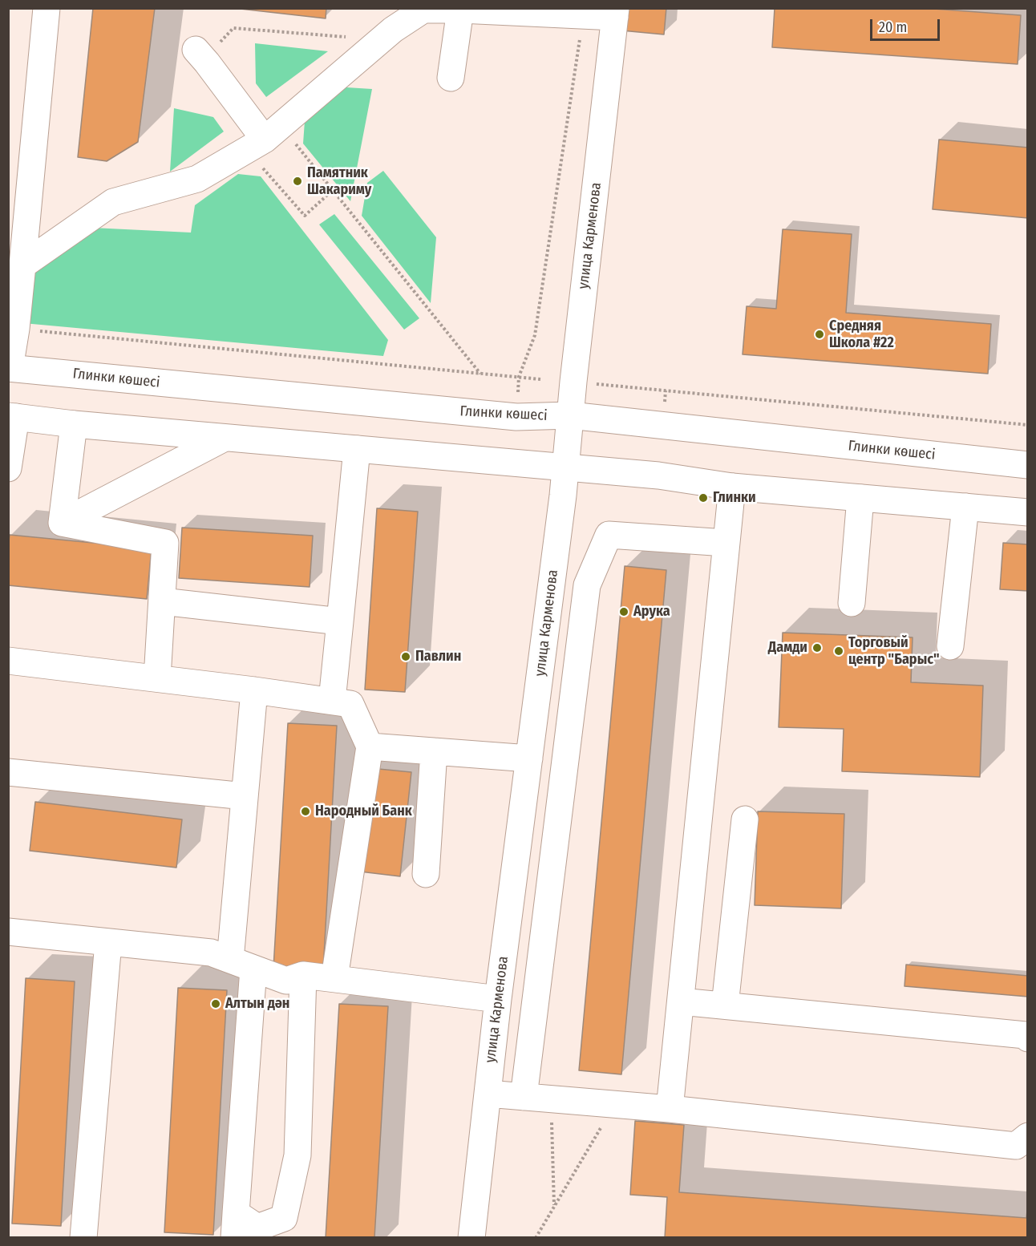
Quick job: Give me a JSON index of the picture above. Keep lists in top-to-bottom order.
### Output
{
  "streets": {
    "main road": ["улица Карменова", "Глинки көшесі"]
  },
  "crossings": [
    ["улица Карменова", "Глинки көшесі"]
  ],
  "places": [
    "Памятник Шакариму",
    "Средняя Школа #22",
    "Глинки",
    "Арука",
    "Дамди",
    "Торговый центр \"Барыс\"",
    "Павлин",
    "Народный Банк",
    "Алтын дән"
  ],
  "scale_bar": "20 m"
}
